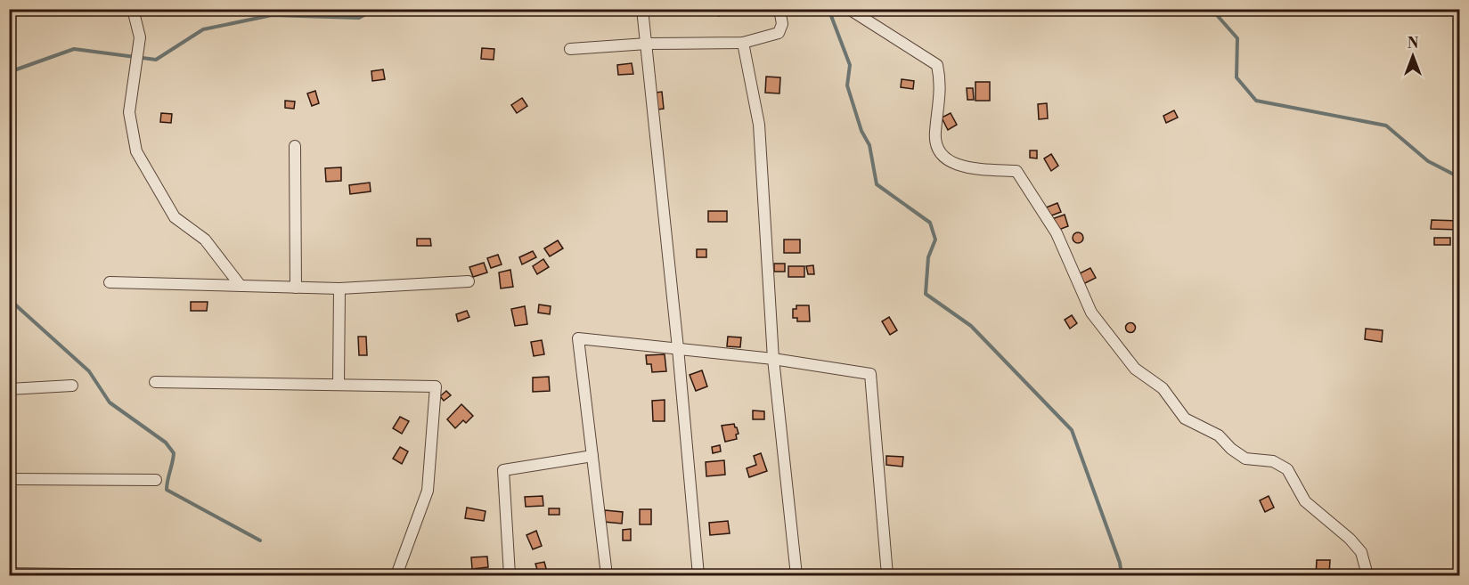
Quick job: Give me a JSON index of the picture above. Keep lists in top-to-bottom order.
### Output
{
  "north": "top"
}
